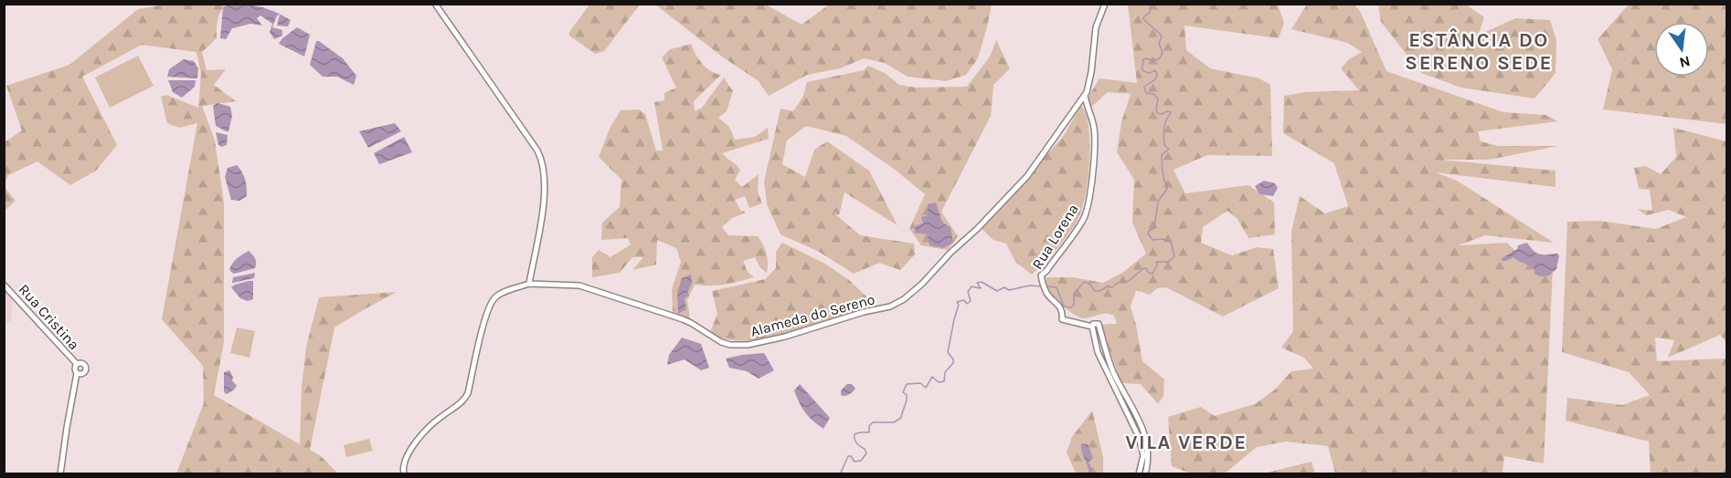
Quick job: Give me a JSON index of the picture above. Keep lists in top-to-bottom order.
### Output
{
  "streets": {
    "street": ["Rua Lorena", "Alameda do Sereno", "Rua Cristina"]
  },
  "crossings": [
    ["Rua Lorena", "Alameda do Sereno"]
  ],
  "districts": ["ESTÂNCIA DO SERENO SEDE", "VILA VERDE"],
  "north": "bottom"
}
